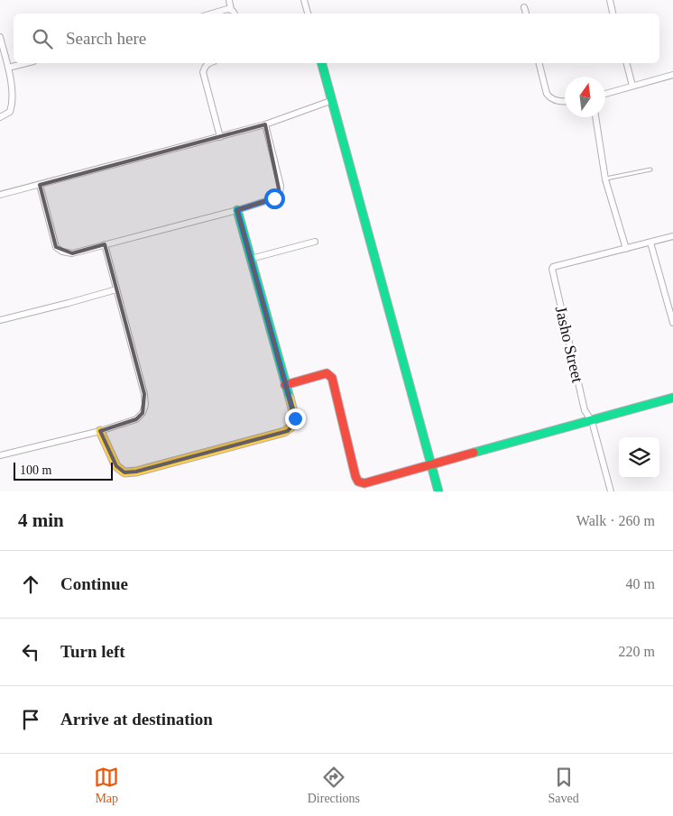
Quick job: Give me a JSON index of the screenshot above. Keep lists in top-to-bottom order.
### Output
{
  "streets": {
    "street": ["Jasho Street"]
  },
  "scale_bar": "100 m",
  "north": "top",
  "page": {
    "search": "Search here",
    "scale": "100 m",
    "heading": ["4 min", "Walk · 260 m"],
    "list": [
      ["Continue", "40 m"],
      ["Turn left", "220 m"],
      "Arrive at destination"
    ],
    "nav": ["Map", "Directions", "Saved"]
  }
}
